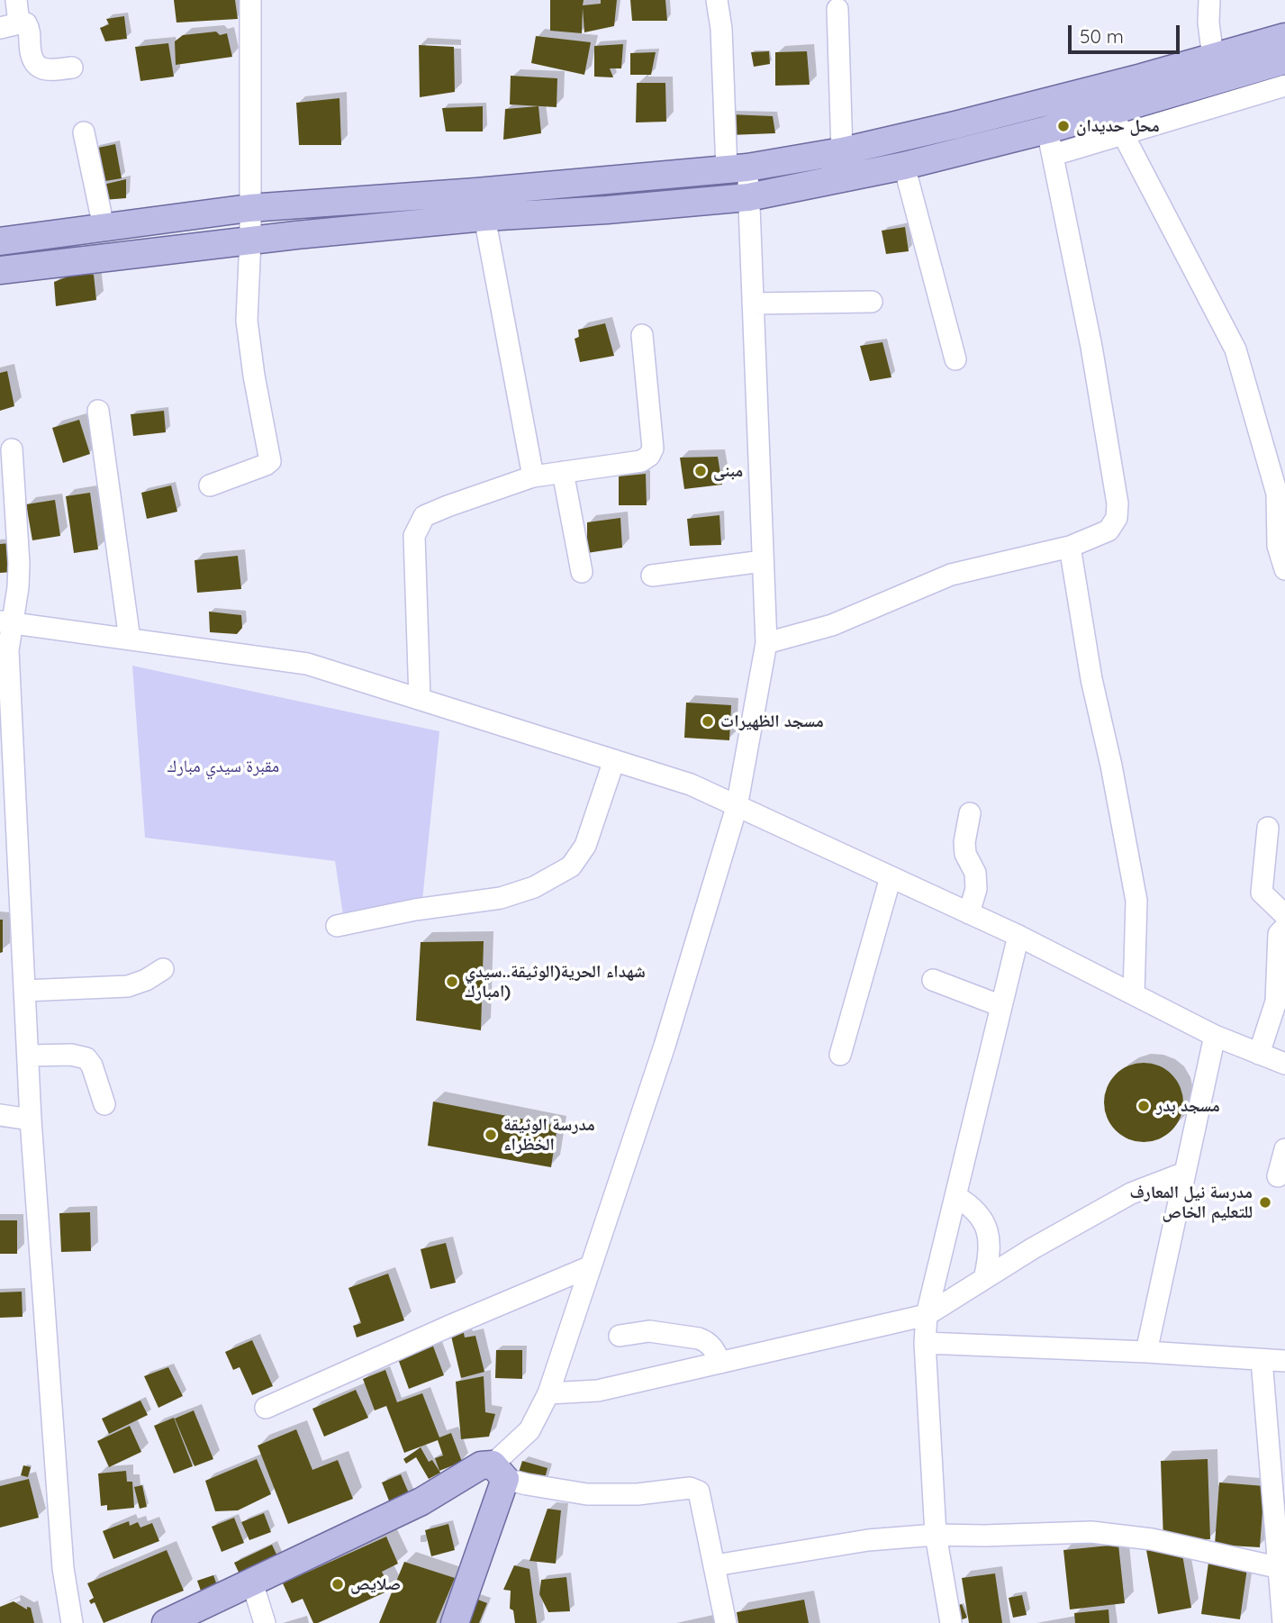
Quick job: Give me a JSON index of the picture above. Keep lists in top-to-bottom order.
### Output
{
  "parks": ["مقبرة سيدي مبارك"],
  "places": [
    "محل حديدان",
    "مبنى",
    "مسجد الظهيرات",
    "شهداء الحرية(الوثيقة..سيدي امبارك)",
    "مسجد بدر",
    "مدرسة الوثيقة الخظراء",
    "مدرسة نيل المعارف للتعليم الخاص",
    "صلايص"
  ],
  "scale_bar": "50 m"
}
